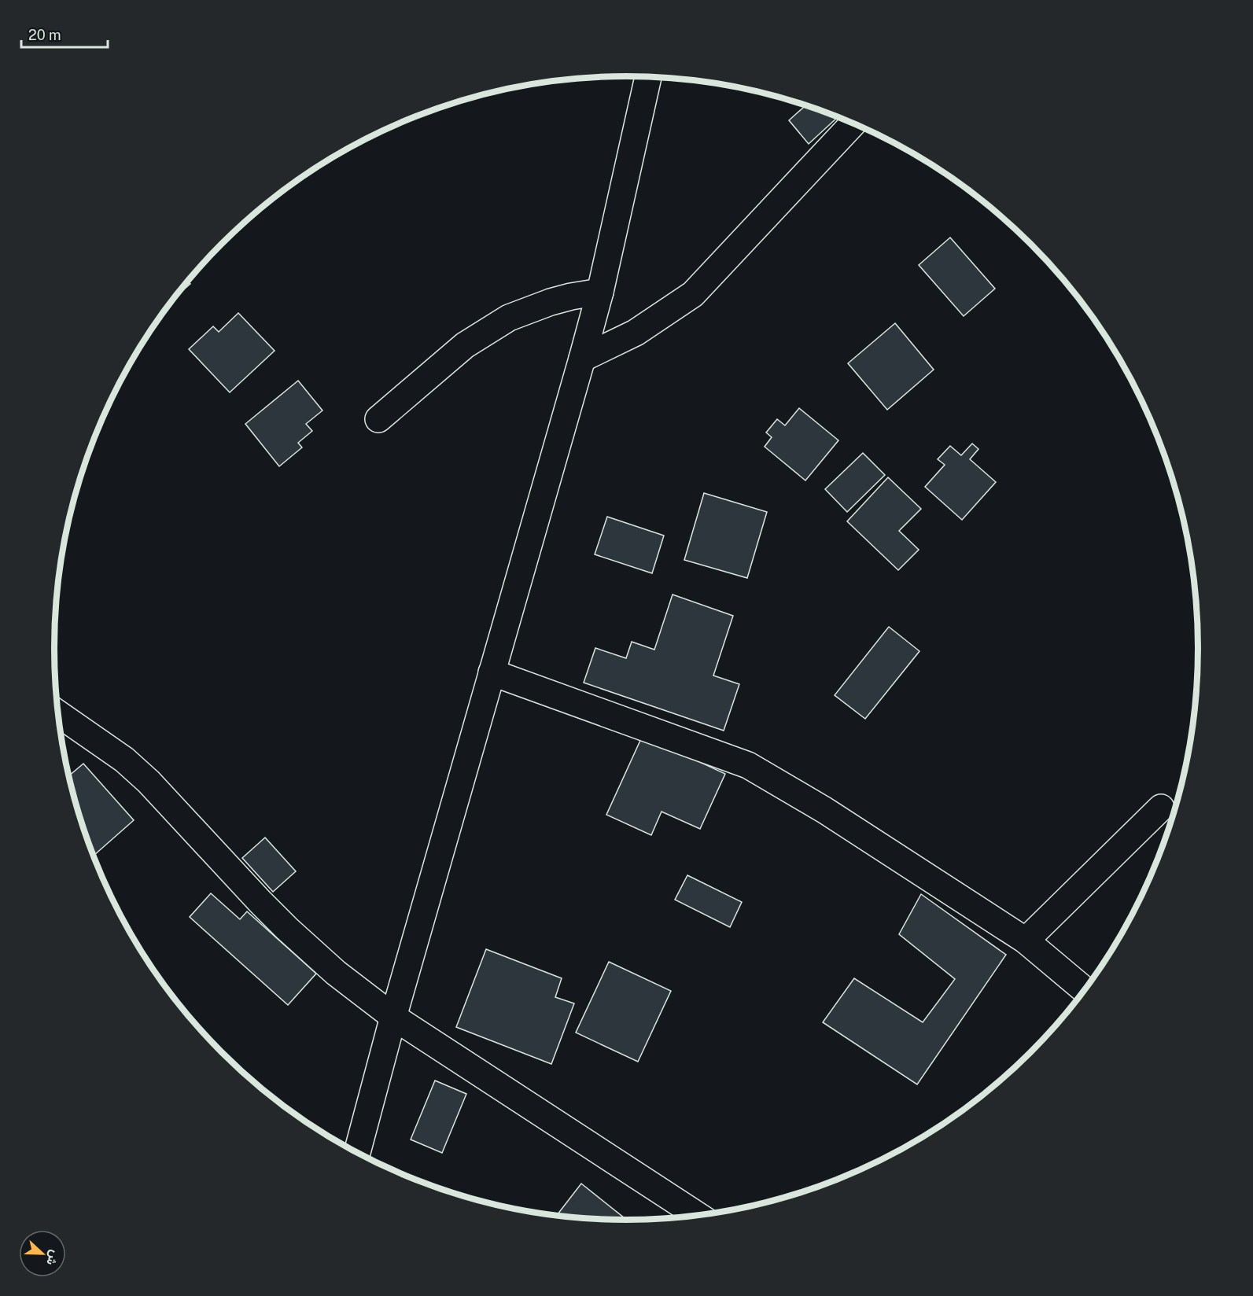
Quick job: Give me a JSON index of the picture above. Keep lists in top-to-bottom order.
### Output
{
  "scale_bar": "20 m",
  "north": "right"
}
